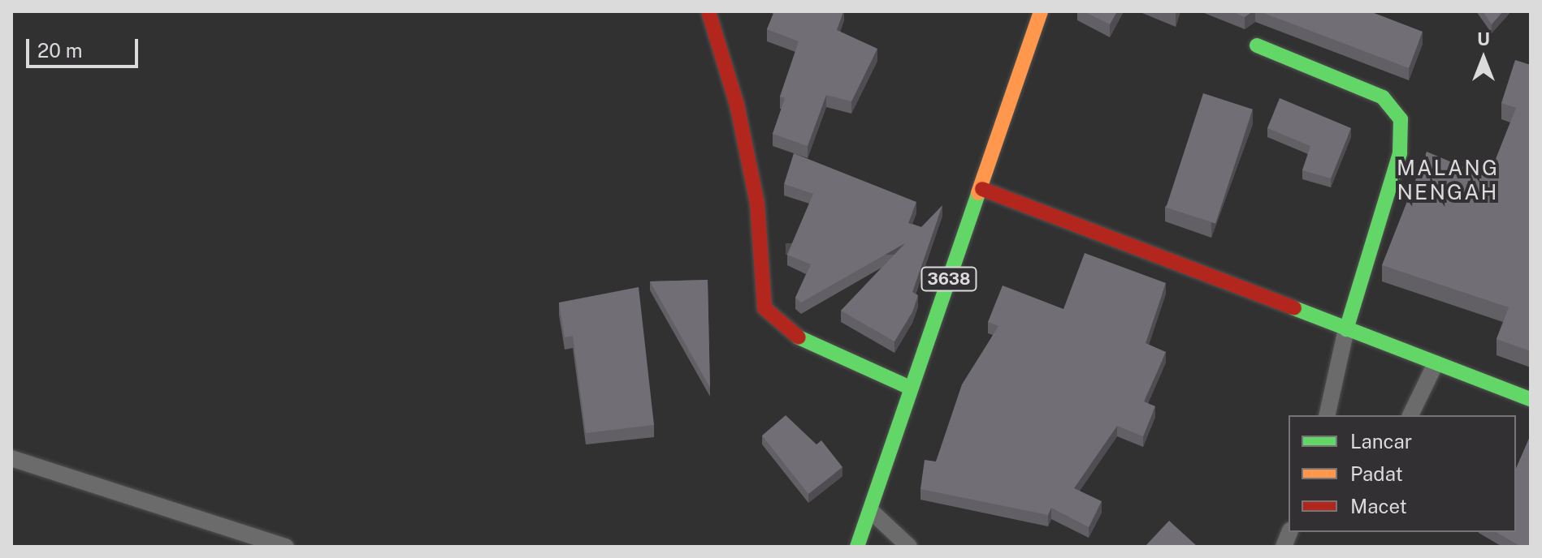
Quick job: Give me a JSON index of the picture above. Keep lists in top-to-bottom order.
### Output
{
  "streets": {
    "street": ["3638"]
  },
  "districts": ["MALANG NENGAH"],
  "legend": ["Lancar", "Padat", "Macet"],
  "scale_bar": "20 m",
  "north": "top"
}
